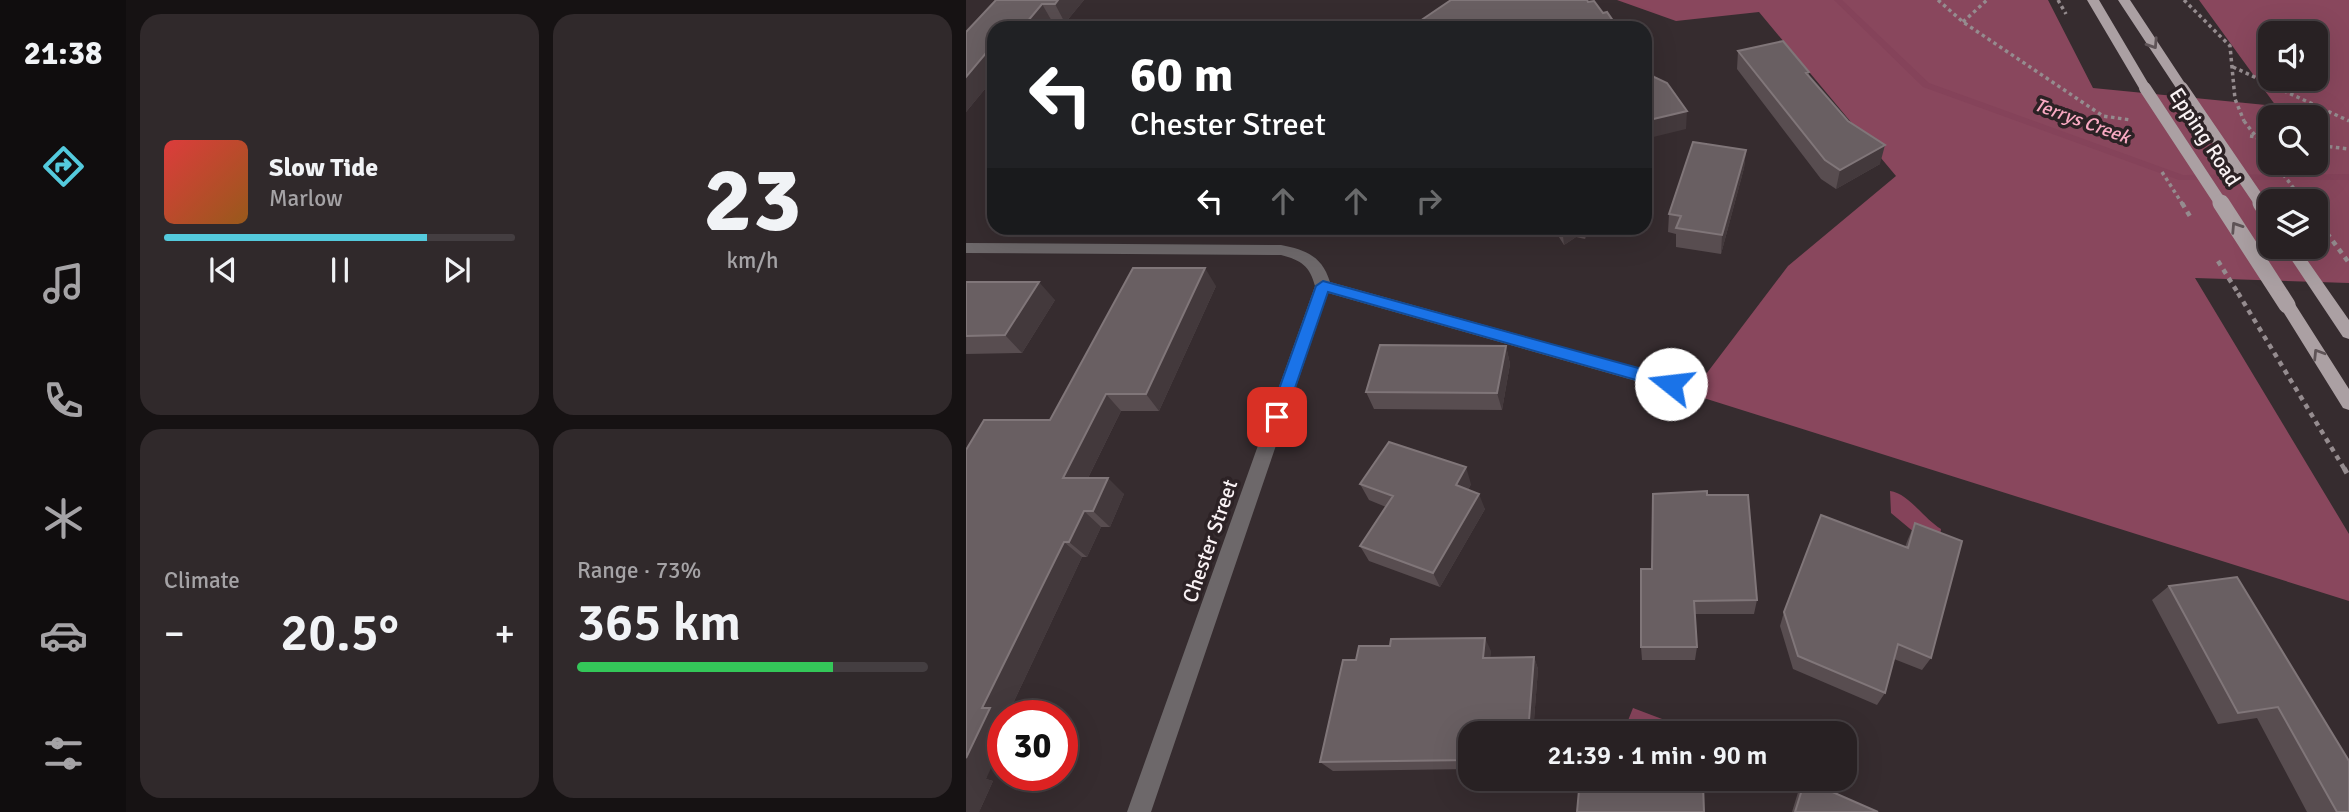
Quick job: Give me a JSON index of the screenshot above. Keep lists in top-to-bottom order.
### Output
{
  "streets": {
    "main road": ["Epping Road"],
    "street": ["Chester Street"]
  },
  "water": ["Terrys Creek"],
  "page": {
    "tabs": "21:38",
    "tile": [
      ["23", "km/h"],
      "Climate",
      ["Range · 73%", "365 km"]
    ],
    "turn": ["60 m", "Chester Street"],
    "song": ["Slow Tide", "Marlow"],
    "heat": ["−", "20.5°", "+"],
    "limit": "30",
    "trip": "21:39 · 1 min · 90 m"
  }
}
